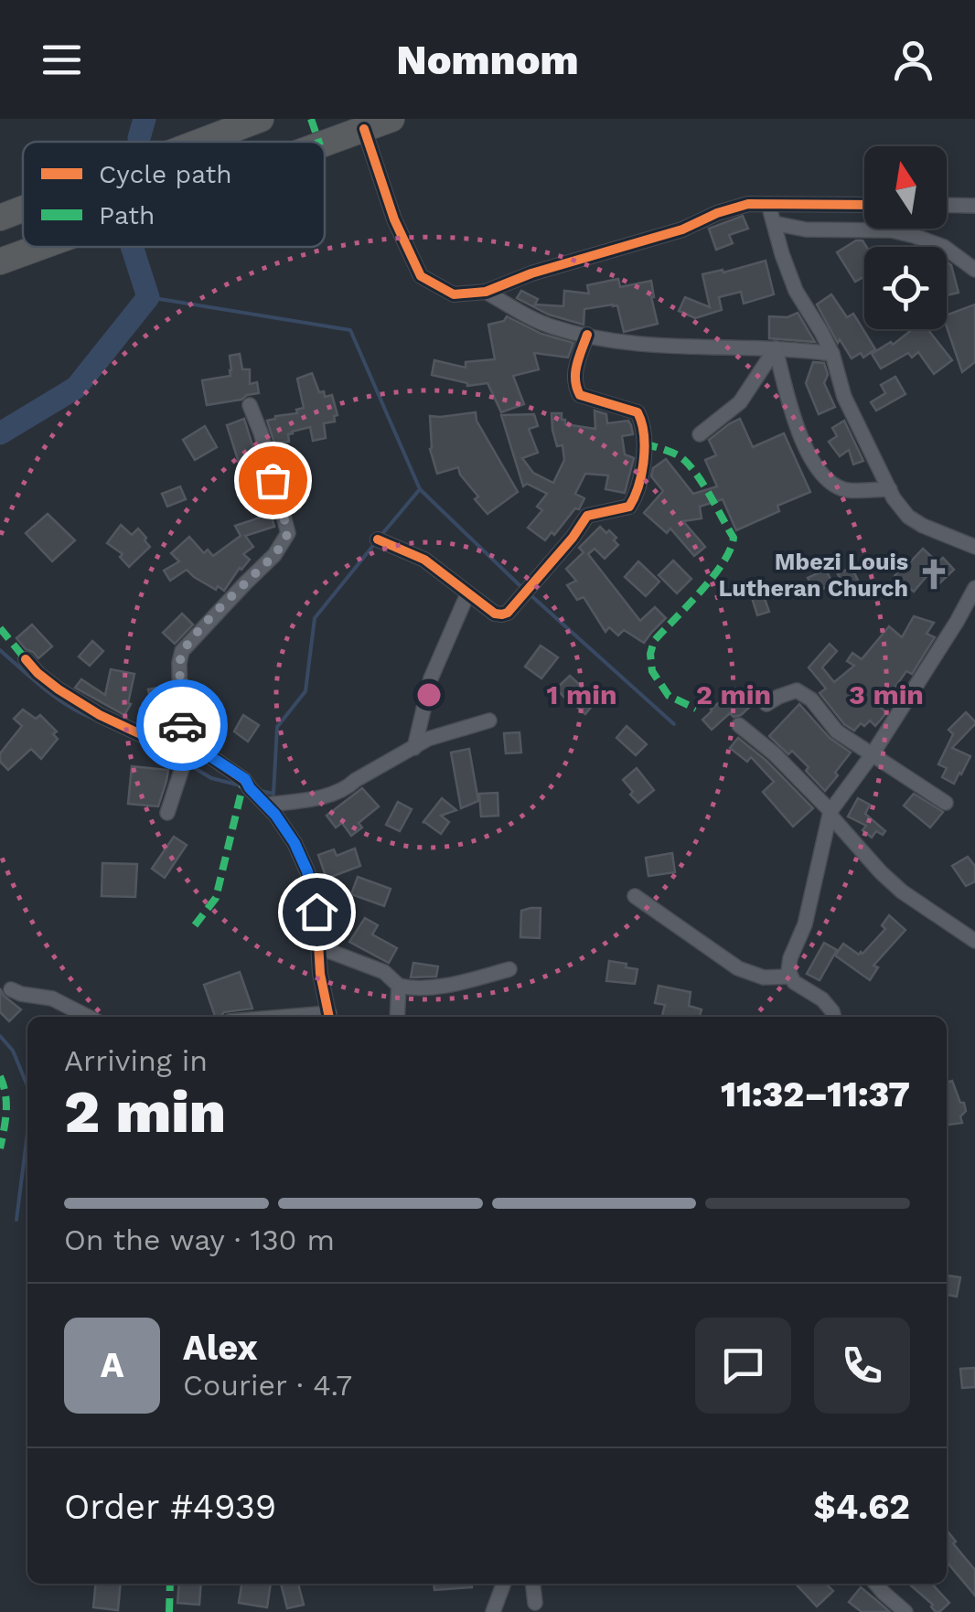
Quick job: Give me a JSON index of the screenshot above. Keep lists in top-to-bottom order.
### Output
{
  "places": {
    "church": ["Mbezi Louis Lutheran Church"]
  },
  "legend": ["Cycle path", "Path"],
  "north": "top",
  "page": {
    "header": "Nomnom",
    "heading": ["2 min", "Arriving in", "11:32–11:37"],
    "panel": [
      "Alex",
      "Courier · 4.7",
      "Order #4939",
      "$4.62"
    ],
    "bar": "On the way · 130 m",
    "round": "A"
  },
  "rings": ["1 min", "2 min", "3 min"]
}
